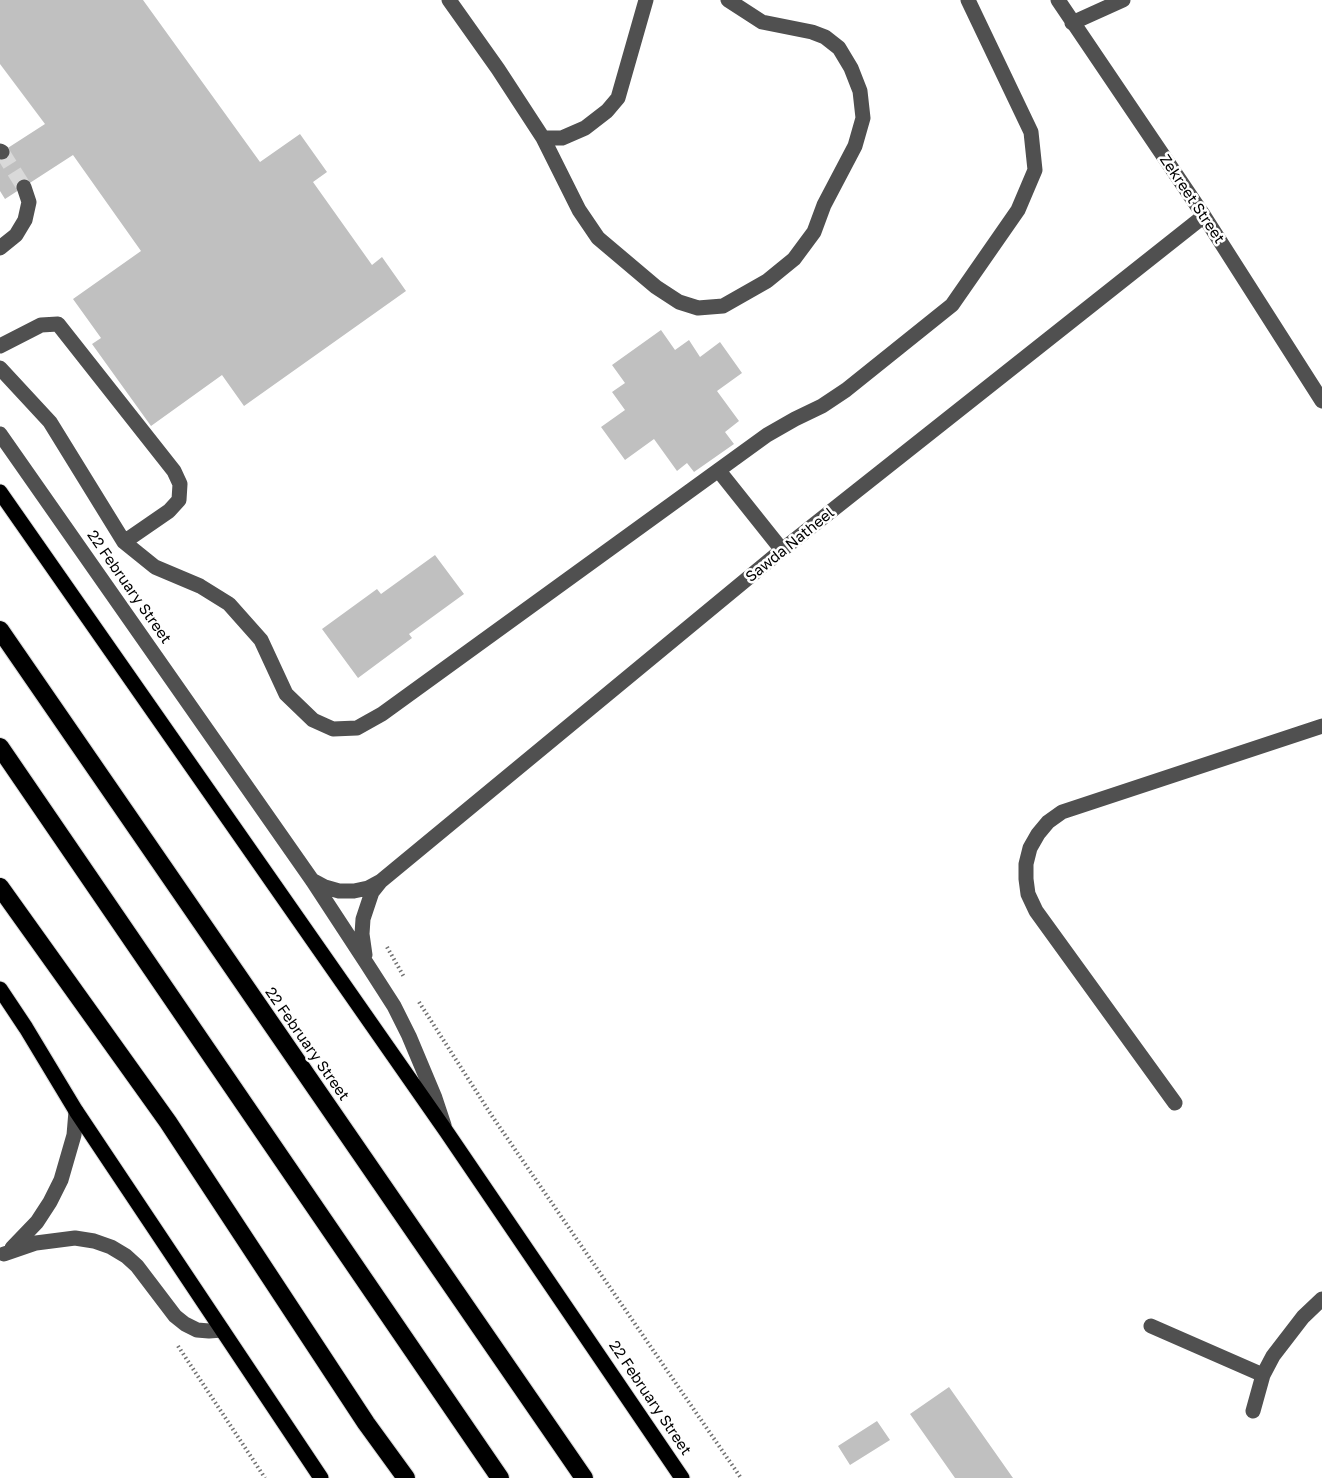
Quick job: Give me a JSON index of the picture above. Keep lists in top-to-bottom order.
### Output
{
  "streets": {
    "highway": ["22 February Street"],
    "street": ["Zekreet Street", "Sawda Natheel"]
  },
  "crossings": [
    ["Zekreet Street", "Sawda Natheel"],
    ["Sawda Natheel", "22 February Street"]
  ]
}
